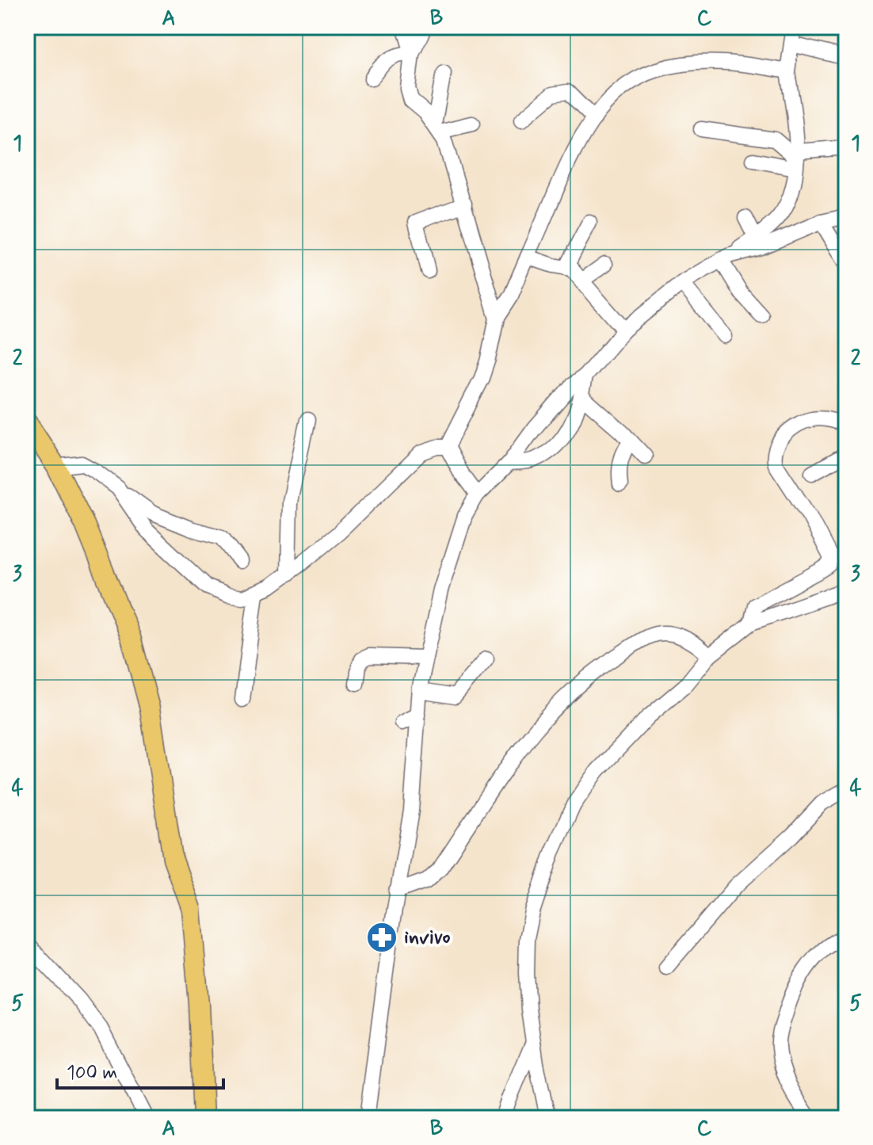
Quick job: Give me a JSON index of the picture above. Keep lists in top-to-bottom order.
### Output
{
  "places": {
    "pharmacy": ["invivo"]
  },
  "scale_bar": "100 m",
  "grid": {
    "columns": ["A", "B", "C"],
    "rows": [
      "1",
      "2",
      "3",
      "4",
      "5"
    ]
  }
}
